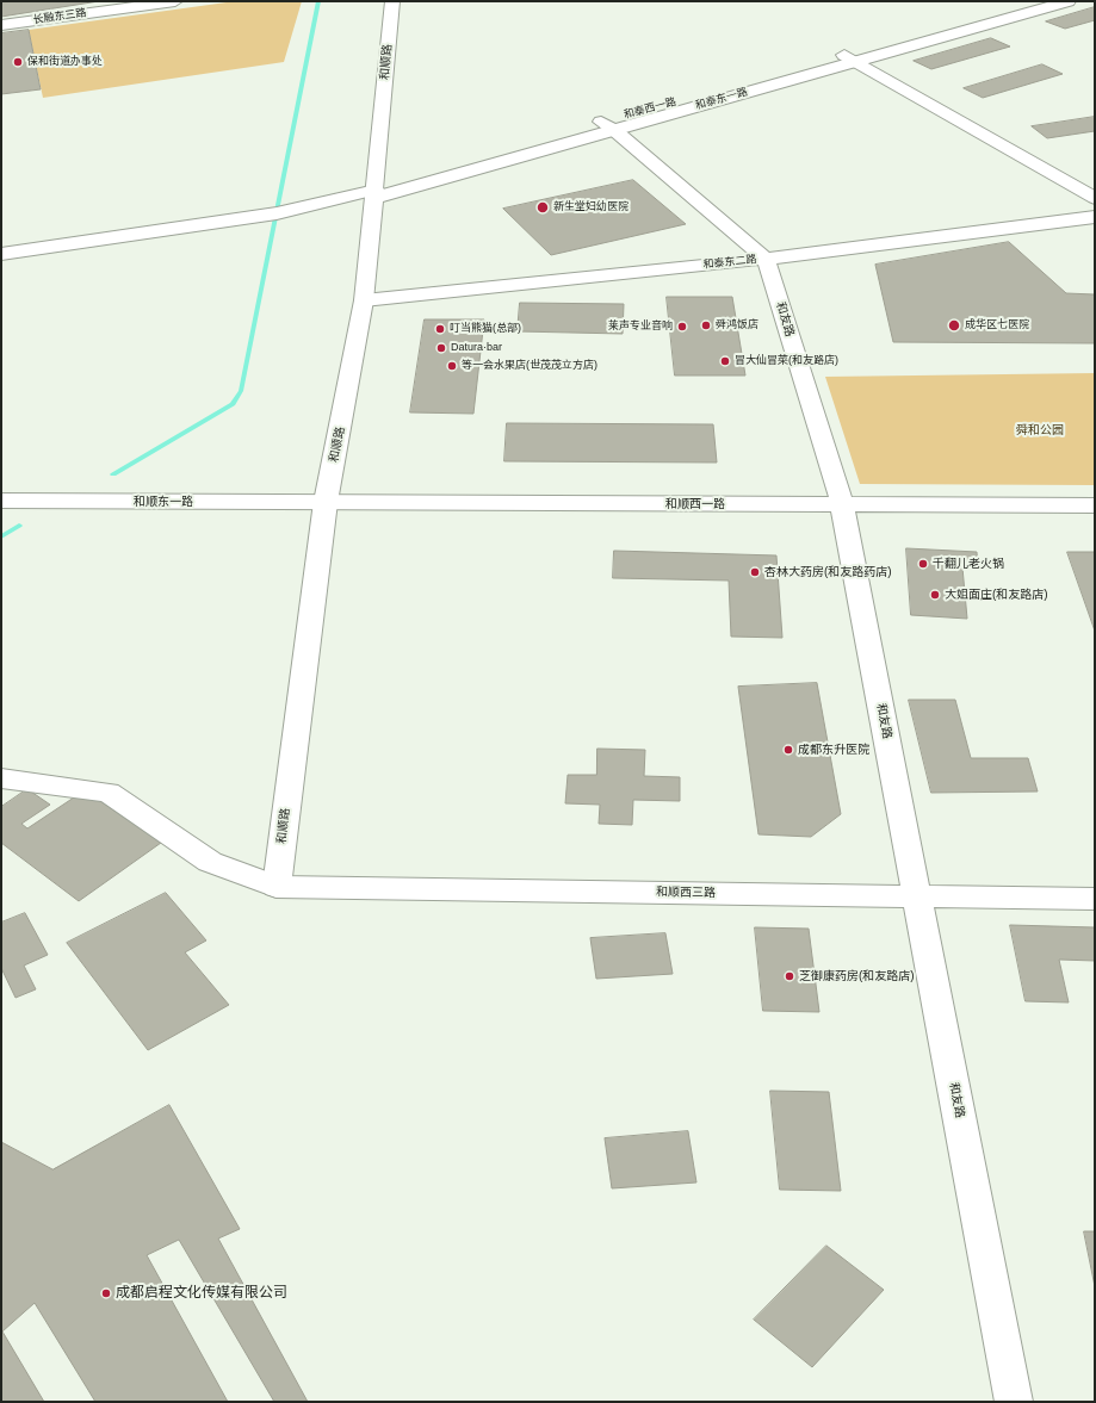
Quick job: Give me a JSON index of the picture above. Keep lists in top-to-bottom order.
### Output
{
  "streets": {
    "street": [
      "长融东三路",
      "和顺路",
      "和泰东一路",
      "和泰东二路",
      "和友路",
      "和顺东一路",
      "和顺西一路",
      "和顺西三路"
    ]
  },
  "crossings": [
    ["和顺路", "和泰东一路"],
    ["和顺路", "和泰东二路"],
    ["和顺路", "和顺东一路"],
    ["和顺路", "和顺西一路"],
    ["和顺路", "和顺西三路"],
    ["和泰东二路", "和友路"],
    ["和友路", "和顺西一路"],
    ["和友路", "和顺西三路"],
    ["和顺东一路", "和顺西一路"]
  ],
  "parks": ["舜和公园"],
  "places": [
    "保和街道办事处",
    "新生堂妇幼医院",
    "舜鸿饭店",
    "成华区七医院",
    "莱声专业音响",
    "叮当熊猫(总部)",
    "Datura·bar",
    "冒大仙冒菜(和友路店)",
    "等一会水果店(世茂茂立方店)",
    "千翻儿老火锅",
    "杏林大药房(和友路药店)",
    "大姐面庄(和友路店)",
    "成都东升医院",
    "芝御康药房(和友路店)",
    "成都启程文化传媒有限公司"
  ]
}
